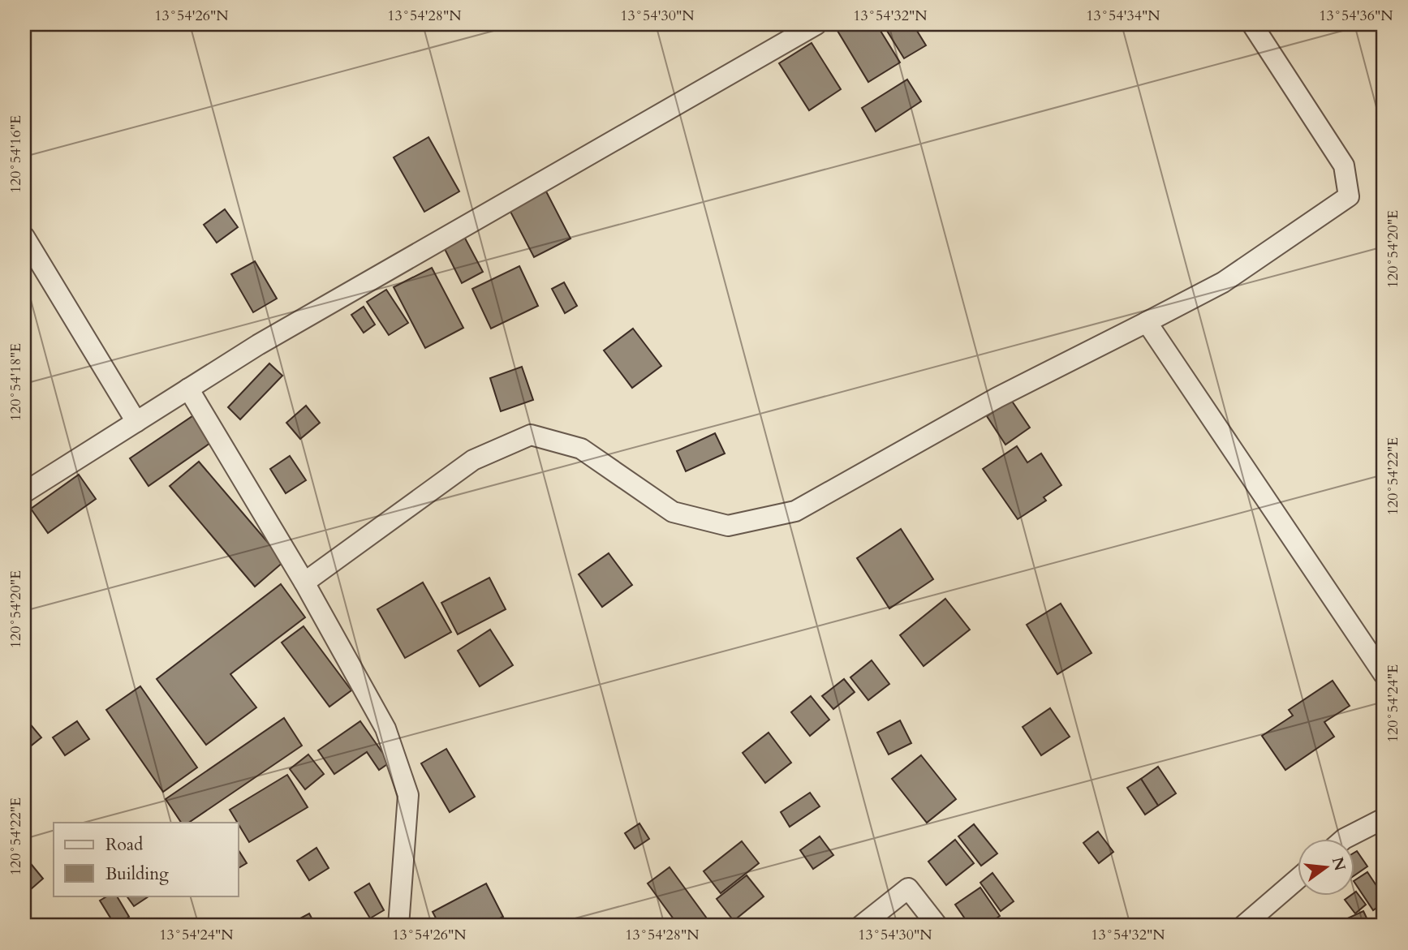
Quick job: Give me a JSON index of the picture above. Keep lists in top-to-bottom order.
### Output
{
  "legend": ["Road", "Building"],
  "north": "right",
  "coordinates": [
    "13°54'26\"N",
    "13°54'28\"N",
    "13°54'30\"N",
    "13°54'32\"N",
    "13°54'34\"N",
    "13°54'36\"N",
    "120°54'16\"E",
    "120°54'20\"E",
    "120°54'18\"E",
    "120°54'22\"E",
    "120°54'24\"E",
    "13°54'24\"N"
  ]
}
